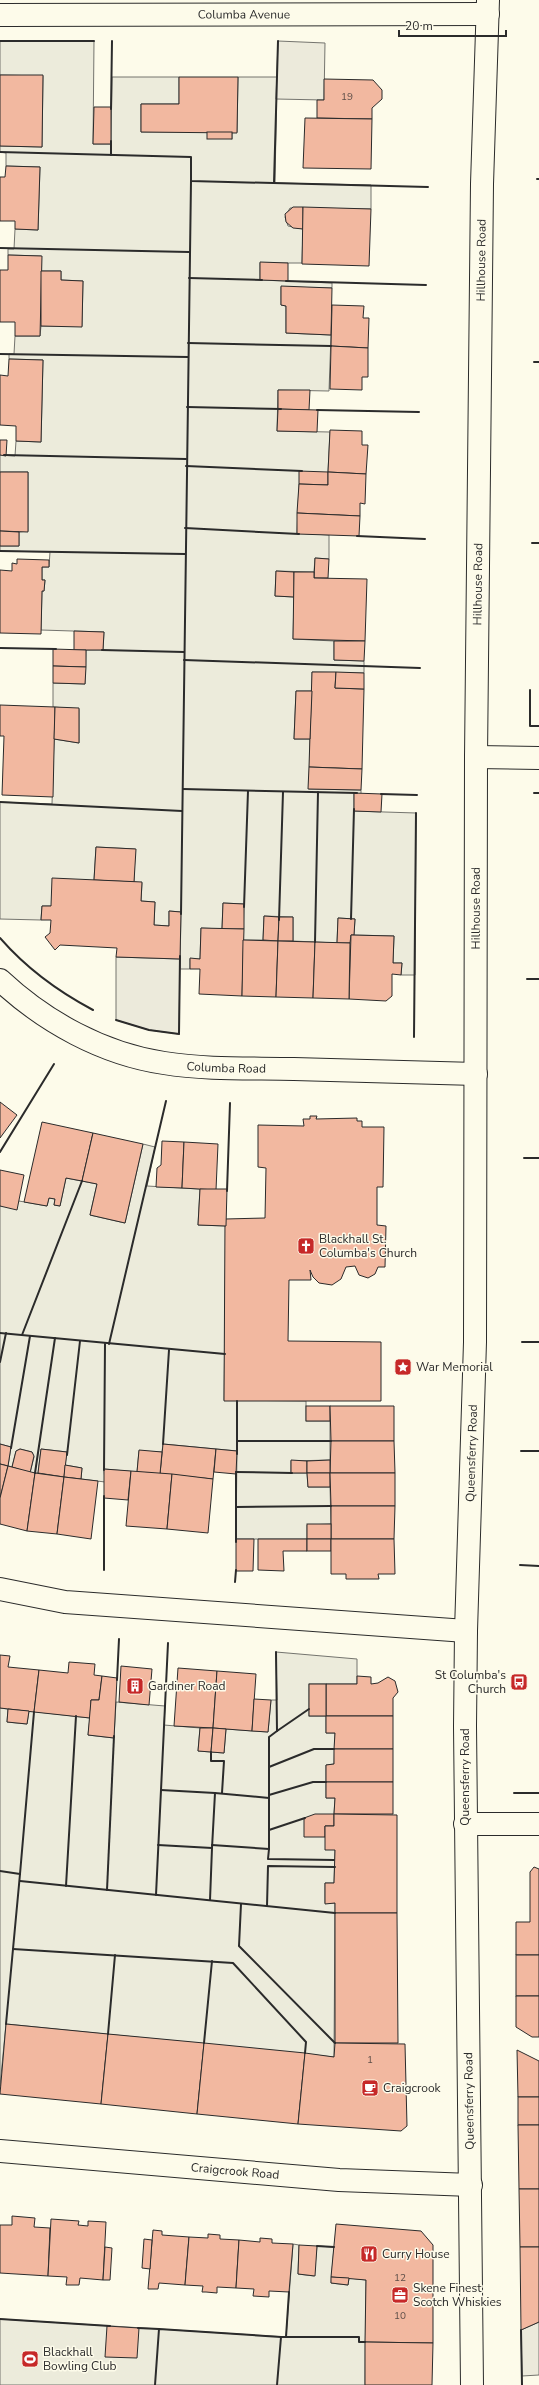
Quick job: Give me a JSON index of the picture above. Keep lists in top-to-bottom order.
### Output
{
  "streets": {
    "main road": [
      "Columba Avenue",
      "Hillhouse Road",
      "Columba Road",
      "Queensferry Road",
      "Craigcrook Road"
    ]
  },
  "crossings": [
    ["Columba Avenue", "Hillhouse Road"],
    ["Hillhouse Road", "Columba Road"],
    ["Hillhouse Road", "Queensferry Road"],
    ["Queensferry Road", "Craigcrook Road"]
  ],
  "places": {
    "church": ["Blackhall St. Columba's Church"],
    "place": ["War Memorial"],
    "bus stop": ["St Columba's Church"],
    "building": ["Gardiner Road"],
    "cafe": ["Craigcrook"],
    "restaurant": ["Curry House"],
    "office": ["Skene Finest Scotch Whiskies"],
    "sports": ["Blackhall Bowling Club"]
  },
  "house_numbers": [
    "19",
    "1",
    "12",
    "10"
  ],
  "scale_bar": "20 m"
}
